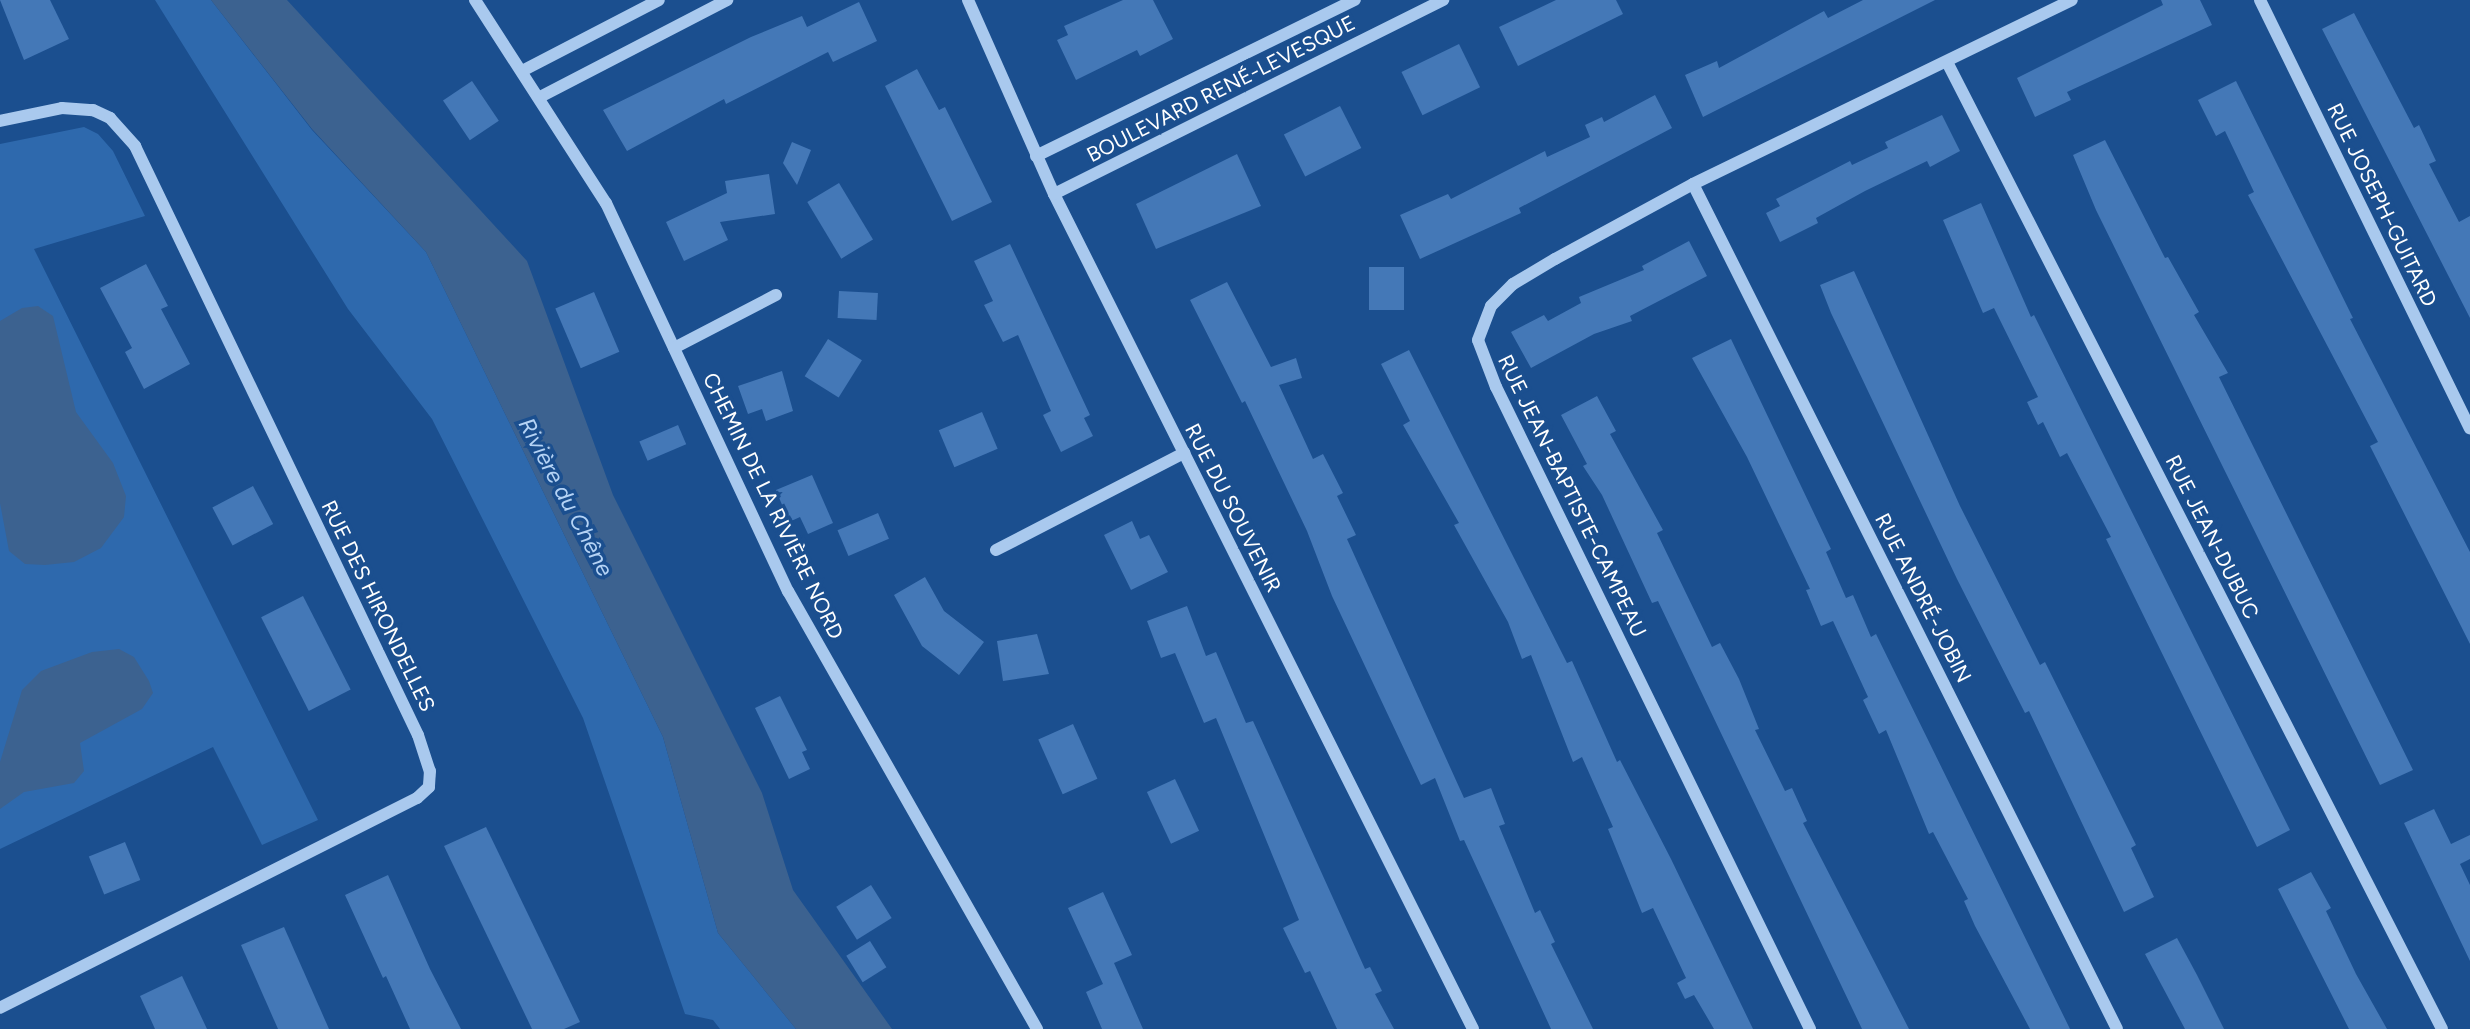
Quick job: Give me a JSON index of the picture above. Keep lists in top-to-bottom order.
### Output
{
  "streets": {
    "street": [
      "BOULEVARD RENÉ-LEVESQUE",
      "RUE JOSEPH-GUITARD",
      "RUE JEAN-BAPTISTE-CAMPEAU",
      "CHEMIN DE LA RIVIÈRE NORD",
      "RUE DU SOUVENIR",
      "RUE JEAN-DUBUC",
      "RUE ANDRÉ-JOBIN",
      "RUE DES HIRONDELLES"
    ]
  },
  "crossings": [
    ["BOULEVARD RENÉ-LEVESQUE", "RUE DU SOUVENIR"],
    ["RUE JEAN-BAPTISTE-CAMPEAU", "RUE JEAN-DUBUC"],
    ["RUE JEAN-BAPTISTE-CAMPEAU", "RUE ANDRÉ-JOBIN"]
  ],
  "water": ["Rivière du Chêne"]
}
